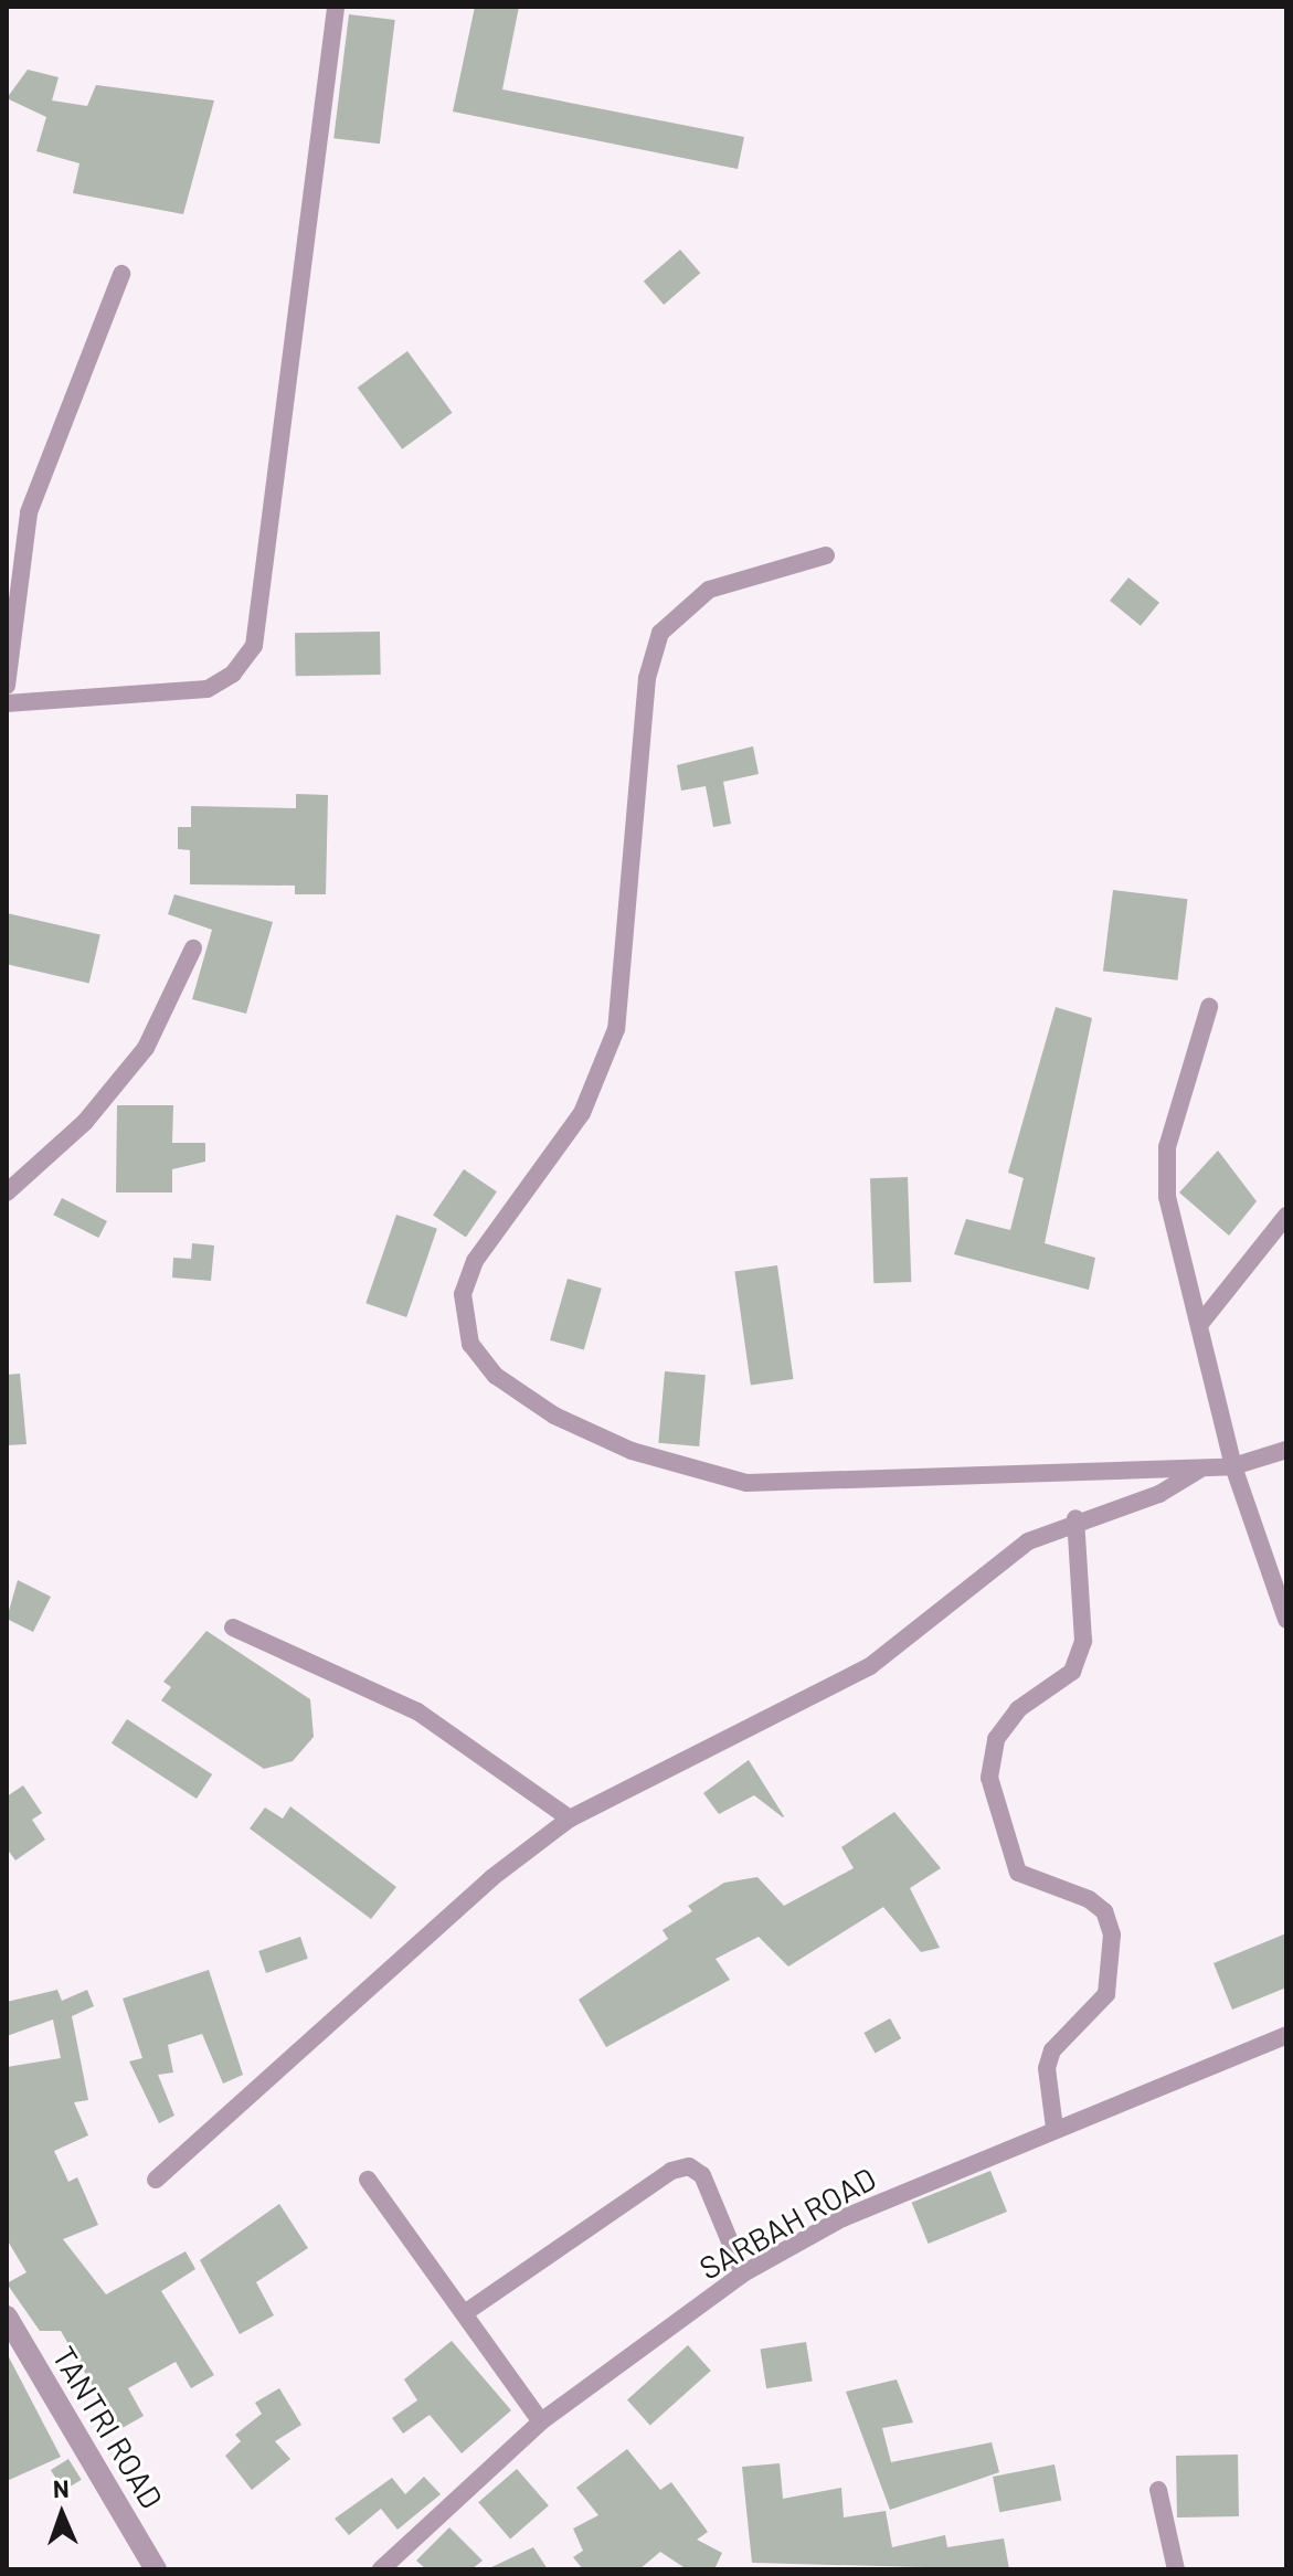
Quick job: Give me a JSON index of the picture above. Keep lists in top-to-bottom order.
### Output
{
  "streets": {
    "street": ["SARBAH ROAD", "TANTRI ROAD"]
  },
  "north": "top"
}
